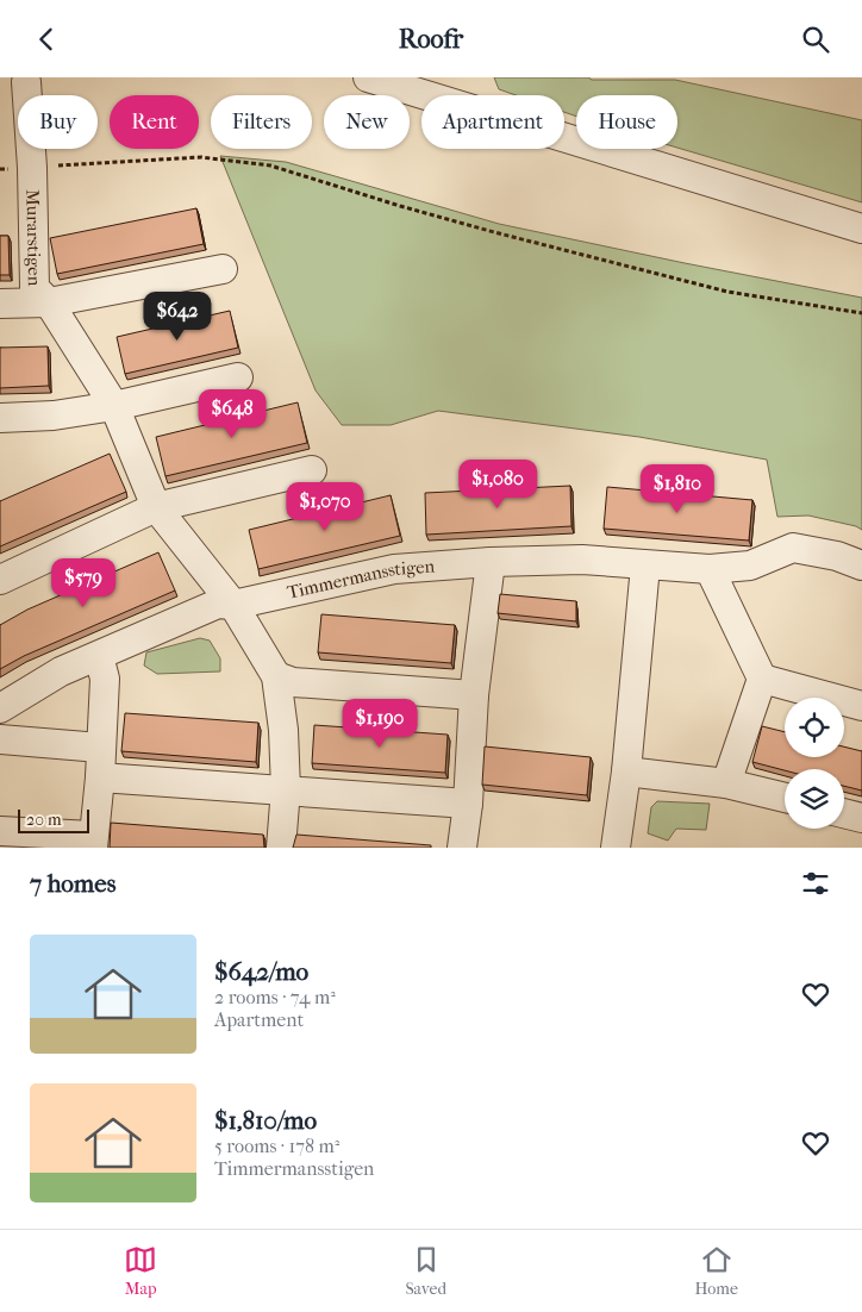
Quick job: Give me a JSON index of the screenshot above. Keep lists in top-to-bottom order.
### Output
{
  "streets": {
    "street": ["Murarstigen", "Timmermansstigen"]
  },
  "scale_bar": "20 m",
  "page": {
    "header": "Roofr",
    "chip": [
      "Buy",
      "Rent",
      "Filters",
      "New",
      "Apartment",
      "House"
    ],
    "price": [
      "$642",
      "$648",
      "$1,080",
      "$1,810",
      "$1,070",
      "$579",
      "$1,190"
    ],
    "scale": "20 m",
    "heading": "7 homes",
    "list": [
      {
        "name": "$642/mo",
        "note": "2 rooms · 74 m² · Apartment"
      },
      {
        "name": "$1,810/mo",
        "note": "5 rooms · 178 m² · Timmermansstigen"
      }
    ],
    "tabs": ["Map", "Saved", "Home"]
  }
}
